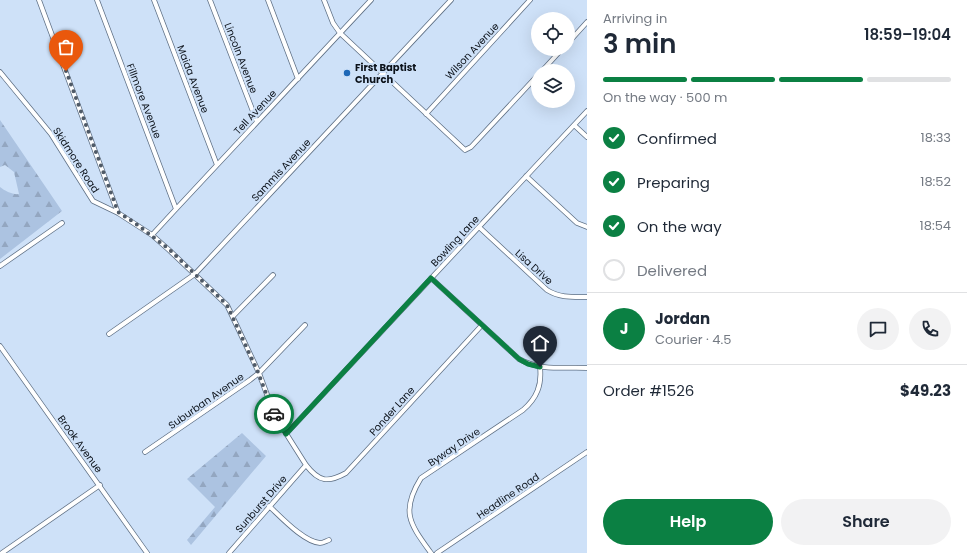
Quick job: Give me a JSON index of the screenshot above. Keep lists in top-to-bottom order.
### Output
{
  "streets": {
    "street": [
      "Wilson Avenue",
      "Lincoln Avenue",
      "Maida Avenue",
      "Fillmore Avenue",
      "Tell Avenue",
      "Skidmore Road",
      "Sammis Avenue",
      "Bowling Lane",
      "Lisa Drive",
      "Suburban Avenue",
      "Ponder Lane",
      "Brook Avenue",
      "Byway Drive",
      "Headline Road",
      "Sunburst Drive"
    ]
  },
  "crossings": [
    ["Lincoln Avenue", "Tell Avenue"],
    ["Maida Avenue", "Tell Avenue"],
    ["Fillmore Avenue", "Tell Avenue"],
    ["Tell Avenue", "Skidmore Road"],
    ["Skidmore Road", "Sammis Avenue"],
    ["Skidmore Road", "Bowling Lane"],
    ["Skidmore Road", "Suburban Avenue"],
    ["Skidmore Road", "Ponder Lane"],
    ["Bowling Lane", "Lisa Drive"],
    ["Bowling Lane", "Ponder Lane"],
    ["Ponder Lane", "Sunburst Drive"]
  ],
  "places": ["First Baptist Church"],
  "page": {
    "heading": ["3 min", "Arriving in", "18:59–19:04"],
    "panel": [
      "Jordan",
      "Courier · 4.5",
      "Order #1526",
      "$49.23"
    ],
    "bar": "On the way · 500 m",
    "list": [
      ["Confirmed", "18:33"],
      ["Preparing", "18:52"],
      ["On the way", "18:54"],
      "Delivered"
    ],
    "round": "J",
    "buttons": ["Help", "Share"]
  }
}
